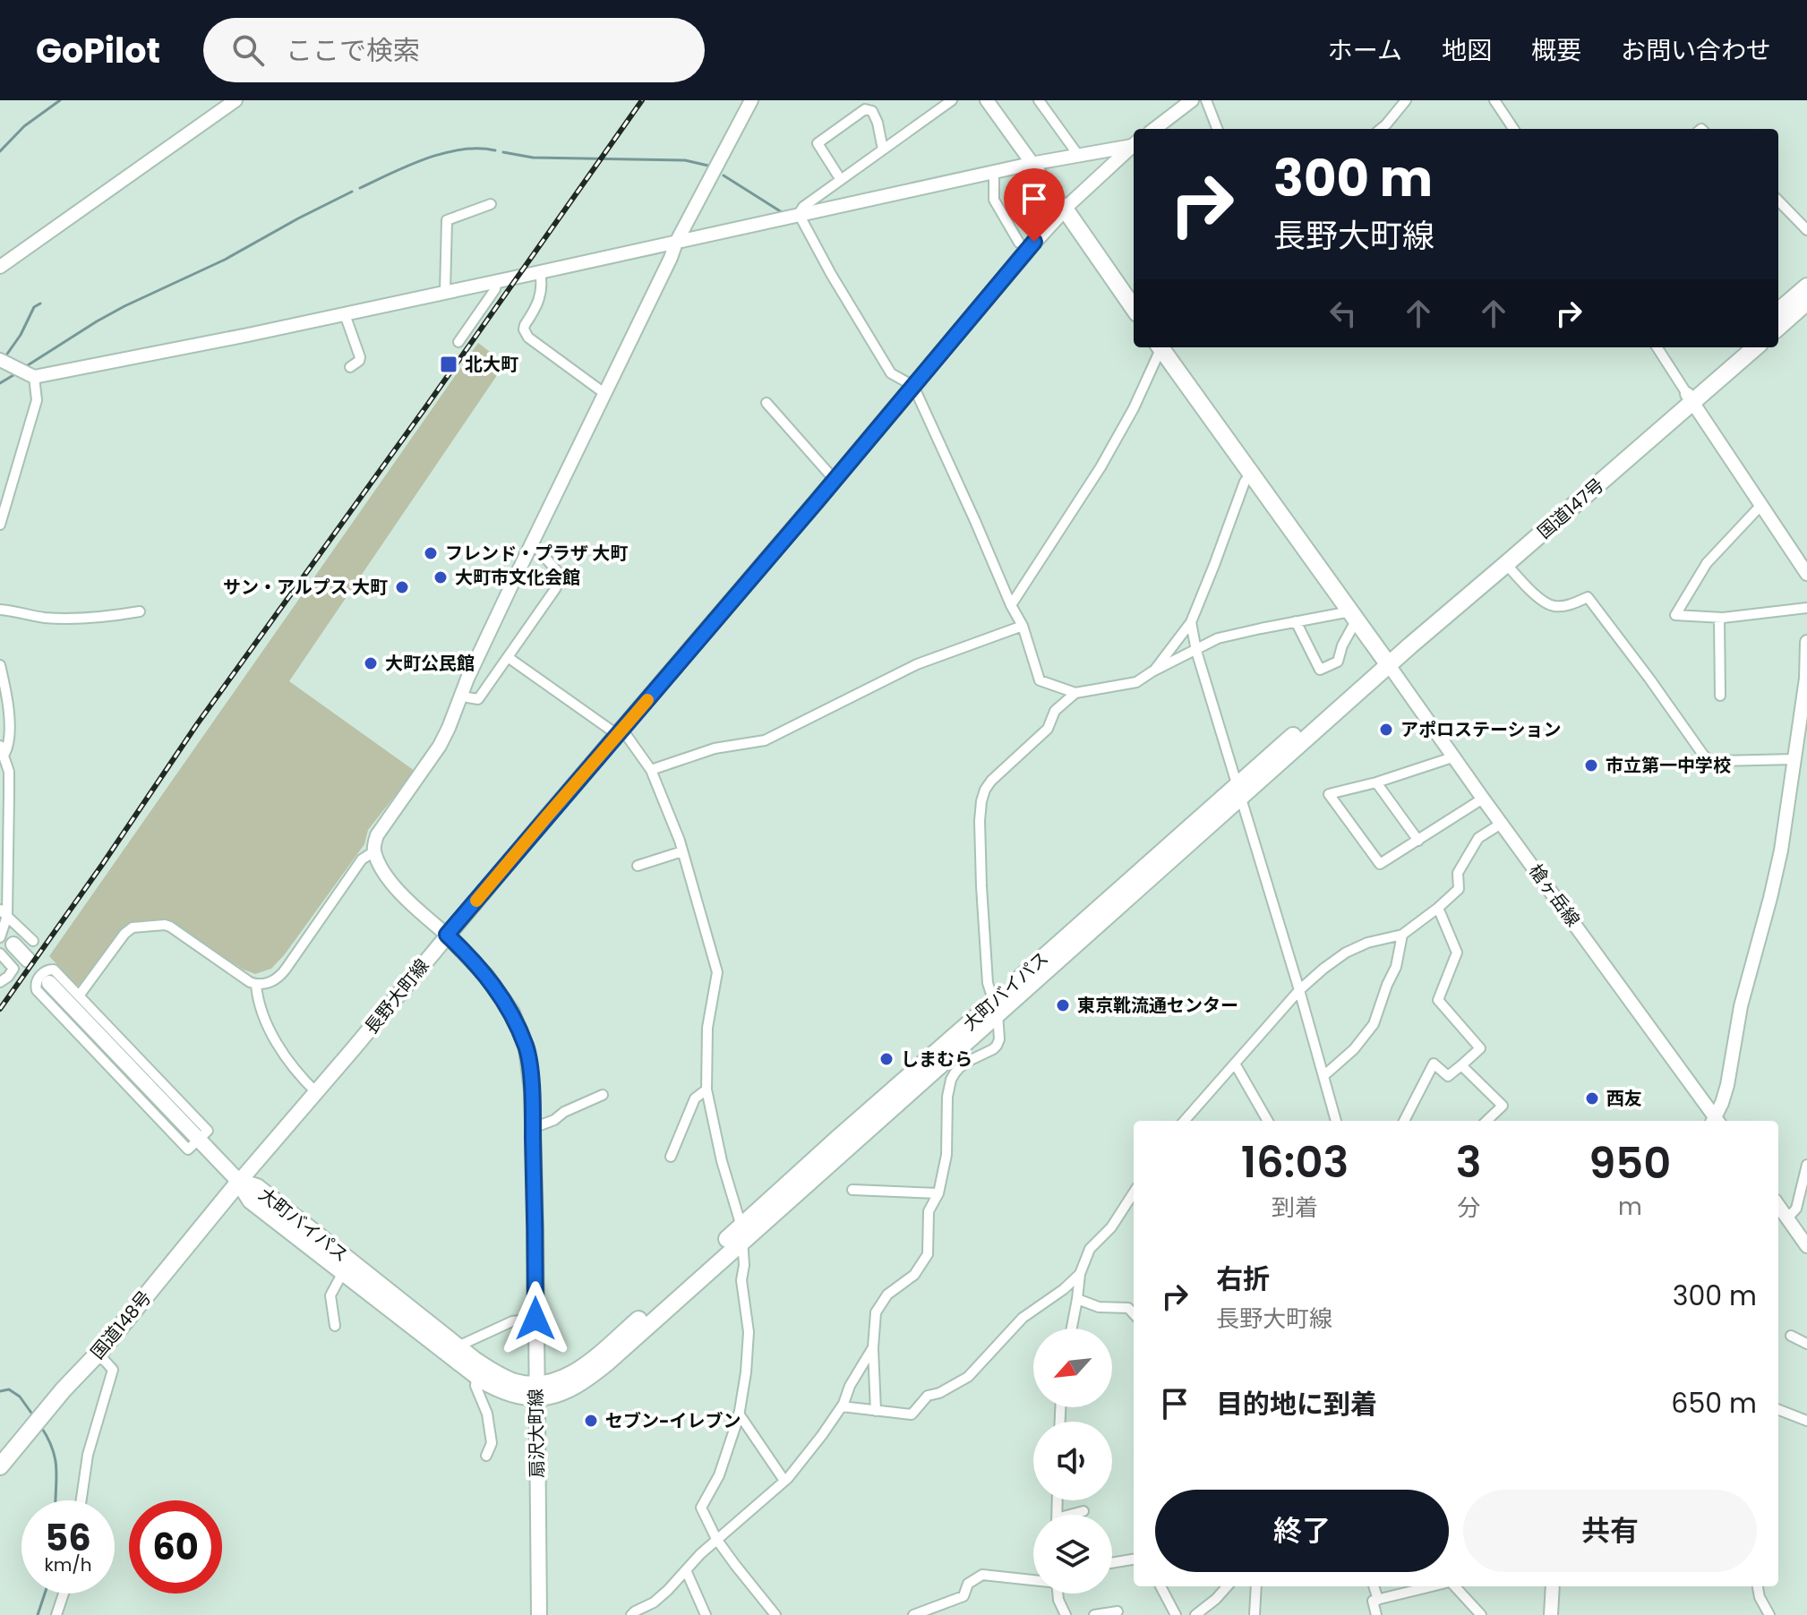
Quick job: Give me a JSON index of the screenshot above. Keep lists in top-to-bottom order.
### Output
{
  "streets": {
    "highway": ["国道147号", "大町バイパス", "国道148号"],
    "main road": ["長野大町線", "扇沢大町線"],
    "street": ["槍ヶ岳線"]
  },
  "crossings": [
    ["国道147号", "槍ヶ岳線"],
    ["国道147号", "大町バイパス"],
    ["槍ヶ岳線", "大町バイパス"],
    ["大町バイパス", "長野大町線"],
    ["大町バイパス", "国道148号"],
    ["大町バイパス", "扇沢大町線"],
    ["長野大町線", "国道148号"],
    ["長野大町線", "扇沢大町線"]
  ],
  "places": {
    "transit": ["北大町"],
    "other": [
      "フレンド・プラザ 大町",
      "大町市文化会館",
      "サン・アルプス 大町",
      "大町公民館",
      "アポロステーション",
      "市立第一中学校",
      "東京靴流通センター",
      "しまむら",
      "西友",
      "セブン-イレブン"
    ]
  },
  "north": "bottom left",
  "page": {
    "header": "GoPilot",
    "search": "ここで検索",
    "nav": [
      "ホーム",
      "地図",
      "概要",
      "お問い合わせ"
    ],
    "turn": ["300 m", "長野大町線"],
    "eta": [
      "16:03",
      "到着",
      "3",
      "分",
      "950",
      "m"
    ],
    "list": [
      {
        "name": "右折",
        "note": "長野大町線",
        "value": "300 m"
      },
      {
        "name": "目的地に到着",
        "value": "650 m"
      }
    ],
    "buttons": ["終了", "共有"],
    "speed": "56 km/h",
    "limit": "60"
  }
}
